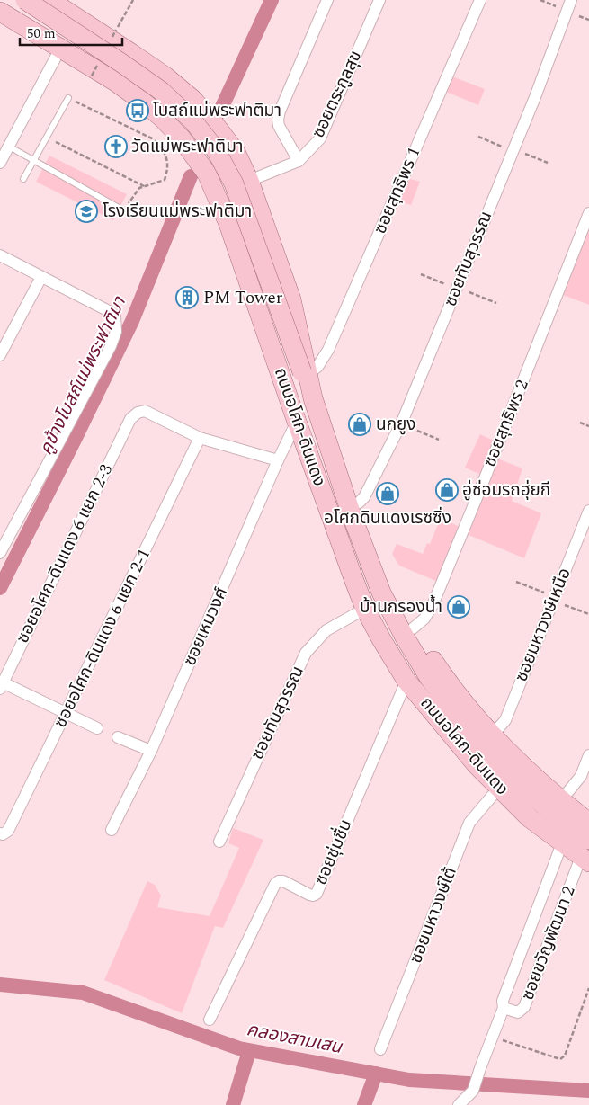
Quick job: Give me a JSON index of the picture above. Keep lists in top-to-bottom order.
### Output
{
  "streets": {
    "main road": ["ถนนอโศก-ดินแดง"],
    "street": [
      "ซอยตระกูลสุข",
      "ซอยสุทธิพร 1",
      "ซอยทับสุวรรณ",
      "ซอยสุทธิพร 2",
      "ซอยอโศก-ดินแดง 6 แยก 2-3",
      "ซอยมหาวงษ์เหนือ",
      "ซอยเหมวงศ์",
      "ซอยอโศก-ดินแดง 6 แยก 2-1",
      "ซอยชุ่มชื่น",
      "ซอยมหาวงษ์ใต้",
      "ซอยขวัญพัฒนา 2"
    ]
  },
  "crossings": [
    ["ซอยตระกูลสุข", "ถนนอโศก-ดินแดง"],
    ["ซอยสุทธิพร 1", "ถนนอโศก-ดินแดง"],
    ["ซอยทับสุวรรณ", "ถนนอโศก-ดินแดง"],
    ["ซอยสุทธิพร 2", "ถนนอโศก-ดินแดง"],
    ["ถนนอโศก-ดินแดง", "ซอยมหาวงษ์เหนือ"],
    ["ถนนอโศก-ดินแดง", "ซอยเหมวงศ์"],
    ["ถนนอโศก-ดินแดง", "ซอยชุ่มชื่น"],
    ["ถนนอโศก-ดินแดง", "ซอยมหาวงษ์ใต้"],
    ["ถนนอโศก-ดินแดง", "ซอยขวัญพัฒนา 2"],
    ["ซอยอโศก-ดินแดง 6 แยก 2-3", "ซอยอโศก-ดินแดง 6 แยก 2-1"]
  ],
  "water": ["คูข้างโบสถ์แม่พระฟาติมา", "คลองสามเสน"],
  "places": {
    "bus stop": ["โบสถ์แม่พระฟาติมา"],
    "church": ["วัดแม่พระฟาติมา"],
    "school or university": ["โรงเรียนแม่พระฟาติมา"],
    "building": ["PM Tower"],
    "shop": [
      "นกยูง",
      "อู่ซ่อมรถฮุ่ยกี",
      "อโศกดินแดงเรซซิ่ง",
      "บ้านกรองน้ำ"
    ]
  },
  "scale_bar": "50 m"
}
